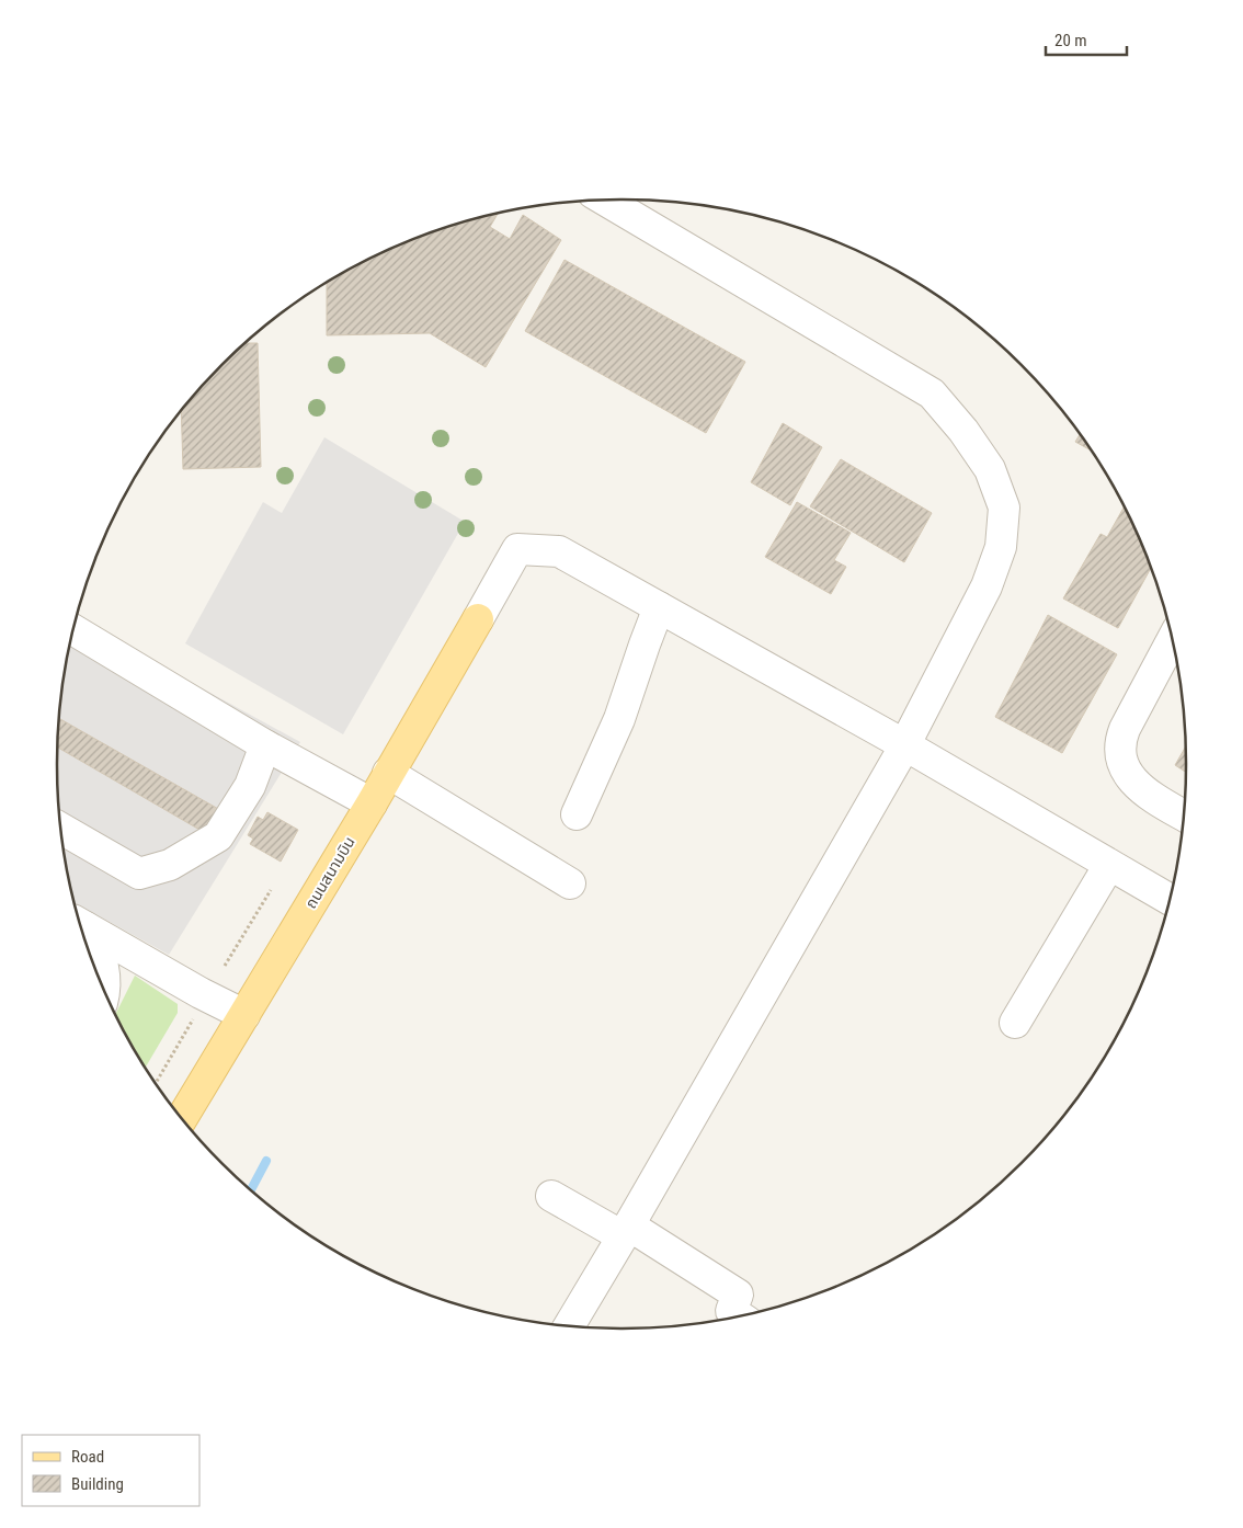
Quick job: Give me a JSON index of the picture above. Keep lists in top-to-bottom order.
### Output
{
  "streets": {
    "main road": ["ถนนสนามบิน"]
  },
  "legend": ["Road", "Building"],
  "scale_bar": "20 m"
}
